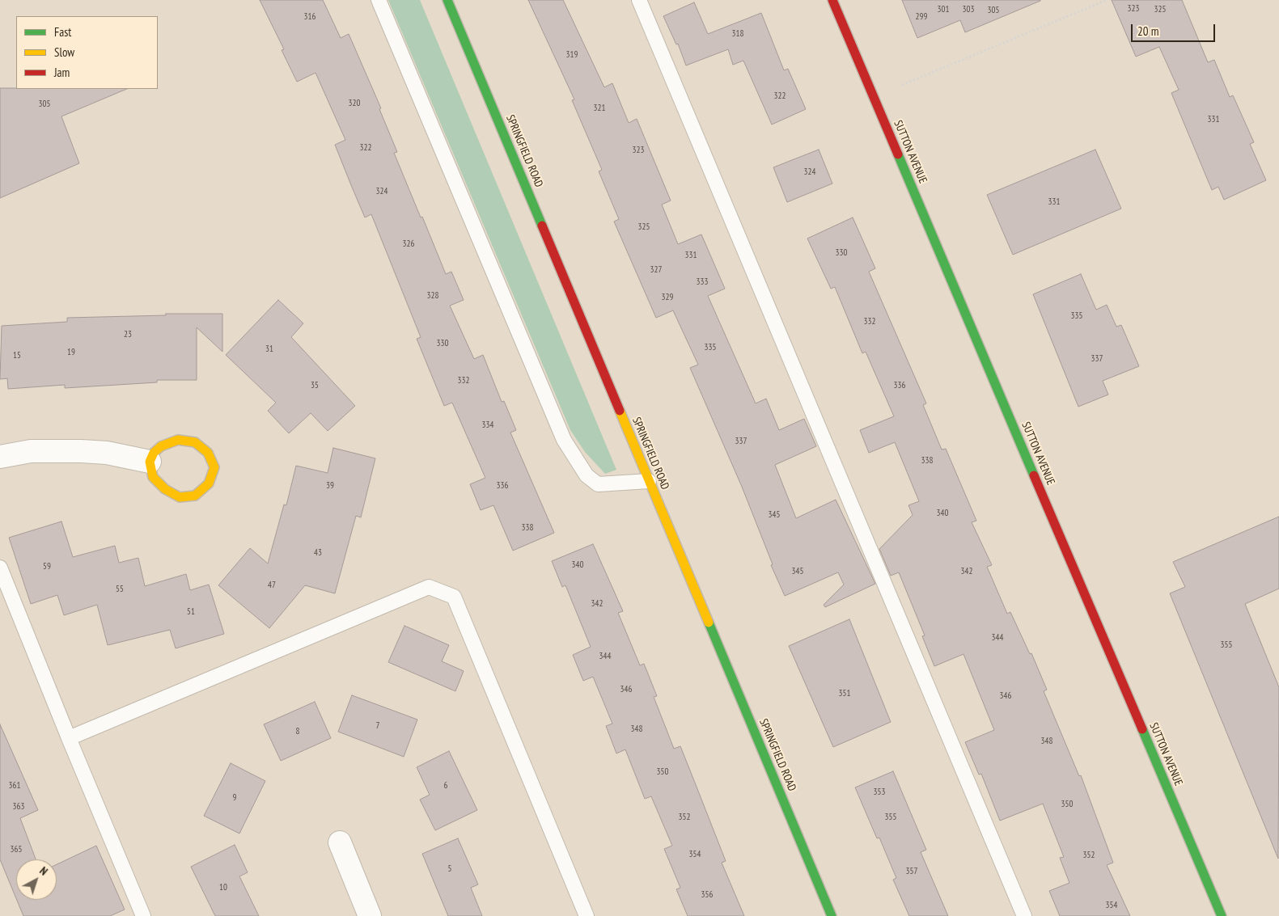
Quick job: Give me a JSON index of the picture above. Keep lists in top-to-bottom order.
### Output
{
  "streets": {
    "street": ["SPRINGFIELD ROAD", "SUTTON AVENUE"]
  },
  "house_numbers": [
    "323",
    "301",
    "303",
    "325",
    "305",
    "316",
    "299",
    "318",
    "319",
    "322",
    "320",
    "305",
    "321",
    "331",
    "322",
    "323",
    "324",
    "324",
    "331",
    "325",
    "326",
    "330",
    "331",
    "327",
    "333",
    "328",
    "329",
    "335",
    "332",
    "23",
    "330",
    "335",
    "31",
    "19",
    "15",
    "337",
    "332",
    "35",
    "336",
    "334",
    "337",
    "338",
    "39",
    "336",
    "340",
    "345",
    "338",
    "43",
    "340",
    "59",
    "345",
    "342",
    "47",
    "55",
    "342",
    "51",
    "344",
    "355",
    "344",
    "346",
    "351",
    "346",
    "7",
    "348",
    "8",
    "348",
    "350",
    "361",
    "6",
    "353",
    "9",
    "350",
    "363",
    "352",
    "355",
    "365",
    "354",
    "352",
    "5",
    "357",
    "10",
    "356",
    "354"
  ],
  "legend": ["Fast", "Slow", "Jam"],
  "scale_bar": "20 m",
  "north": "top right"
}
